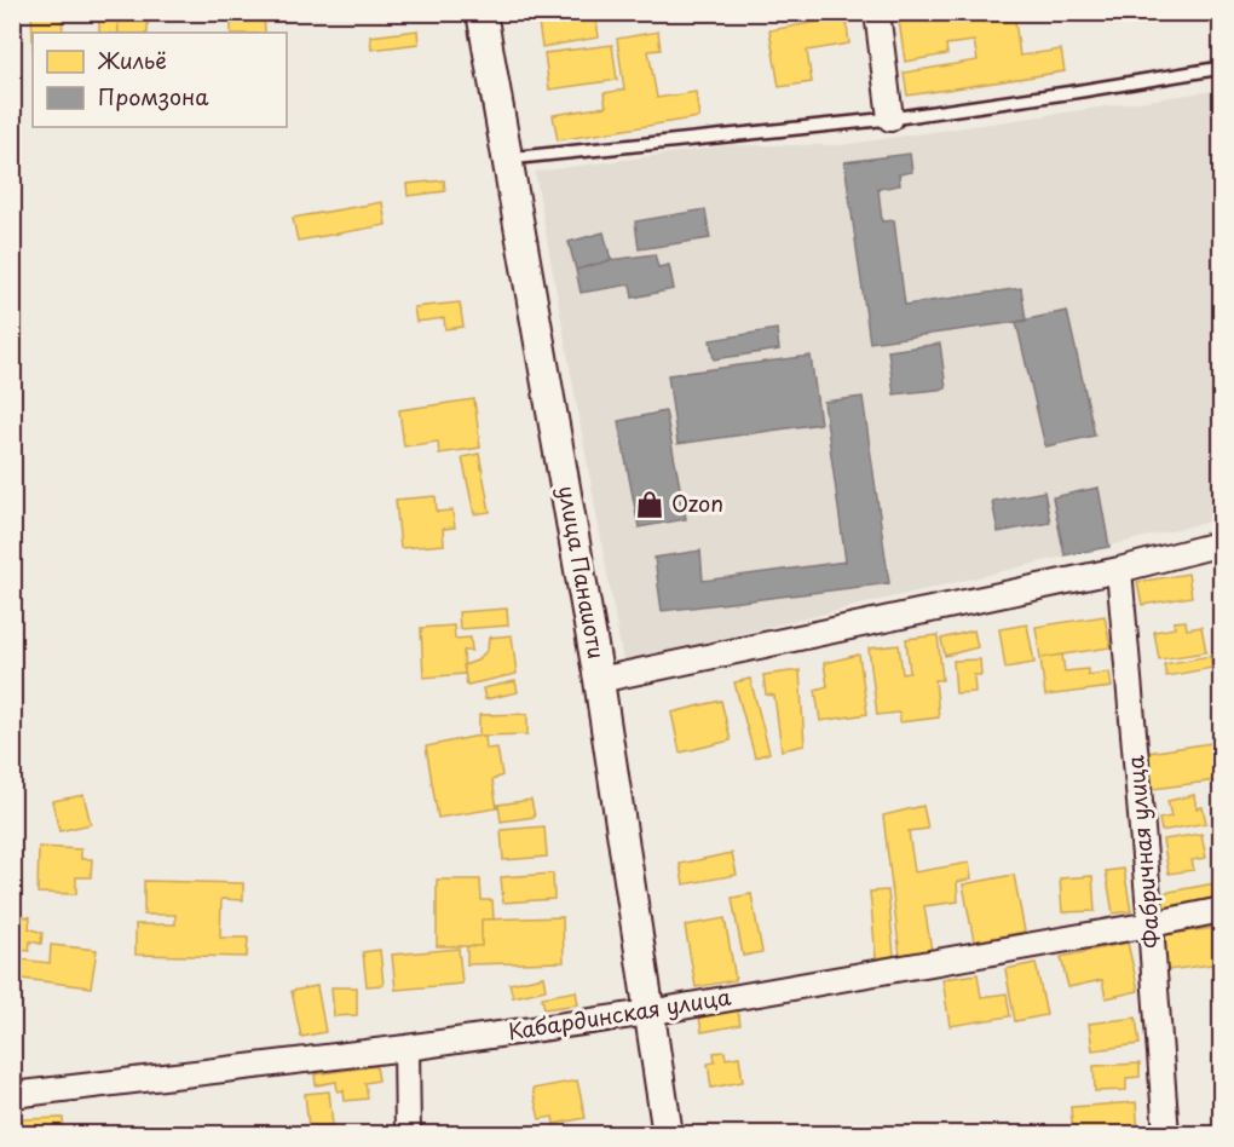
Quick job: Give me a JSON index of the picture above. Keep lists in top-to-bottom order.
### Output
{
  "streets": {
    "street": ["улица Панаиоти", "Фабричная улица", "Кабардинская улица"]
  },
  "crossings": [
    ["улица Панаиоти", "Кабардинская улица"],
    ["Фабричная улица", "Кабардинская улица"]
  ],
  "places": {
    "shop": ["Ozon"]
  },
  "legend": ["Жильё", "Промзона"]
}
